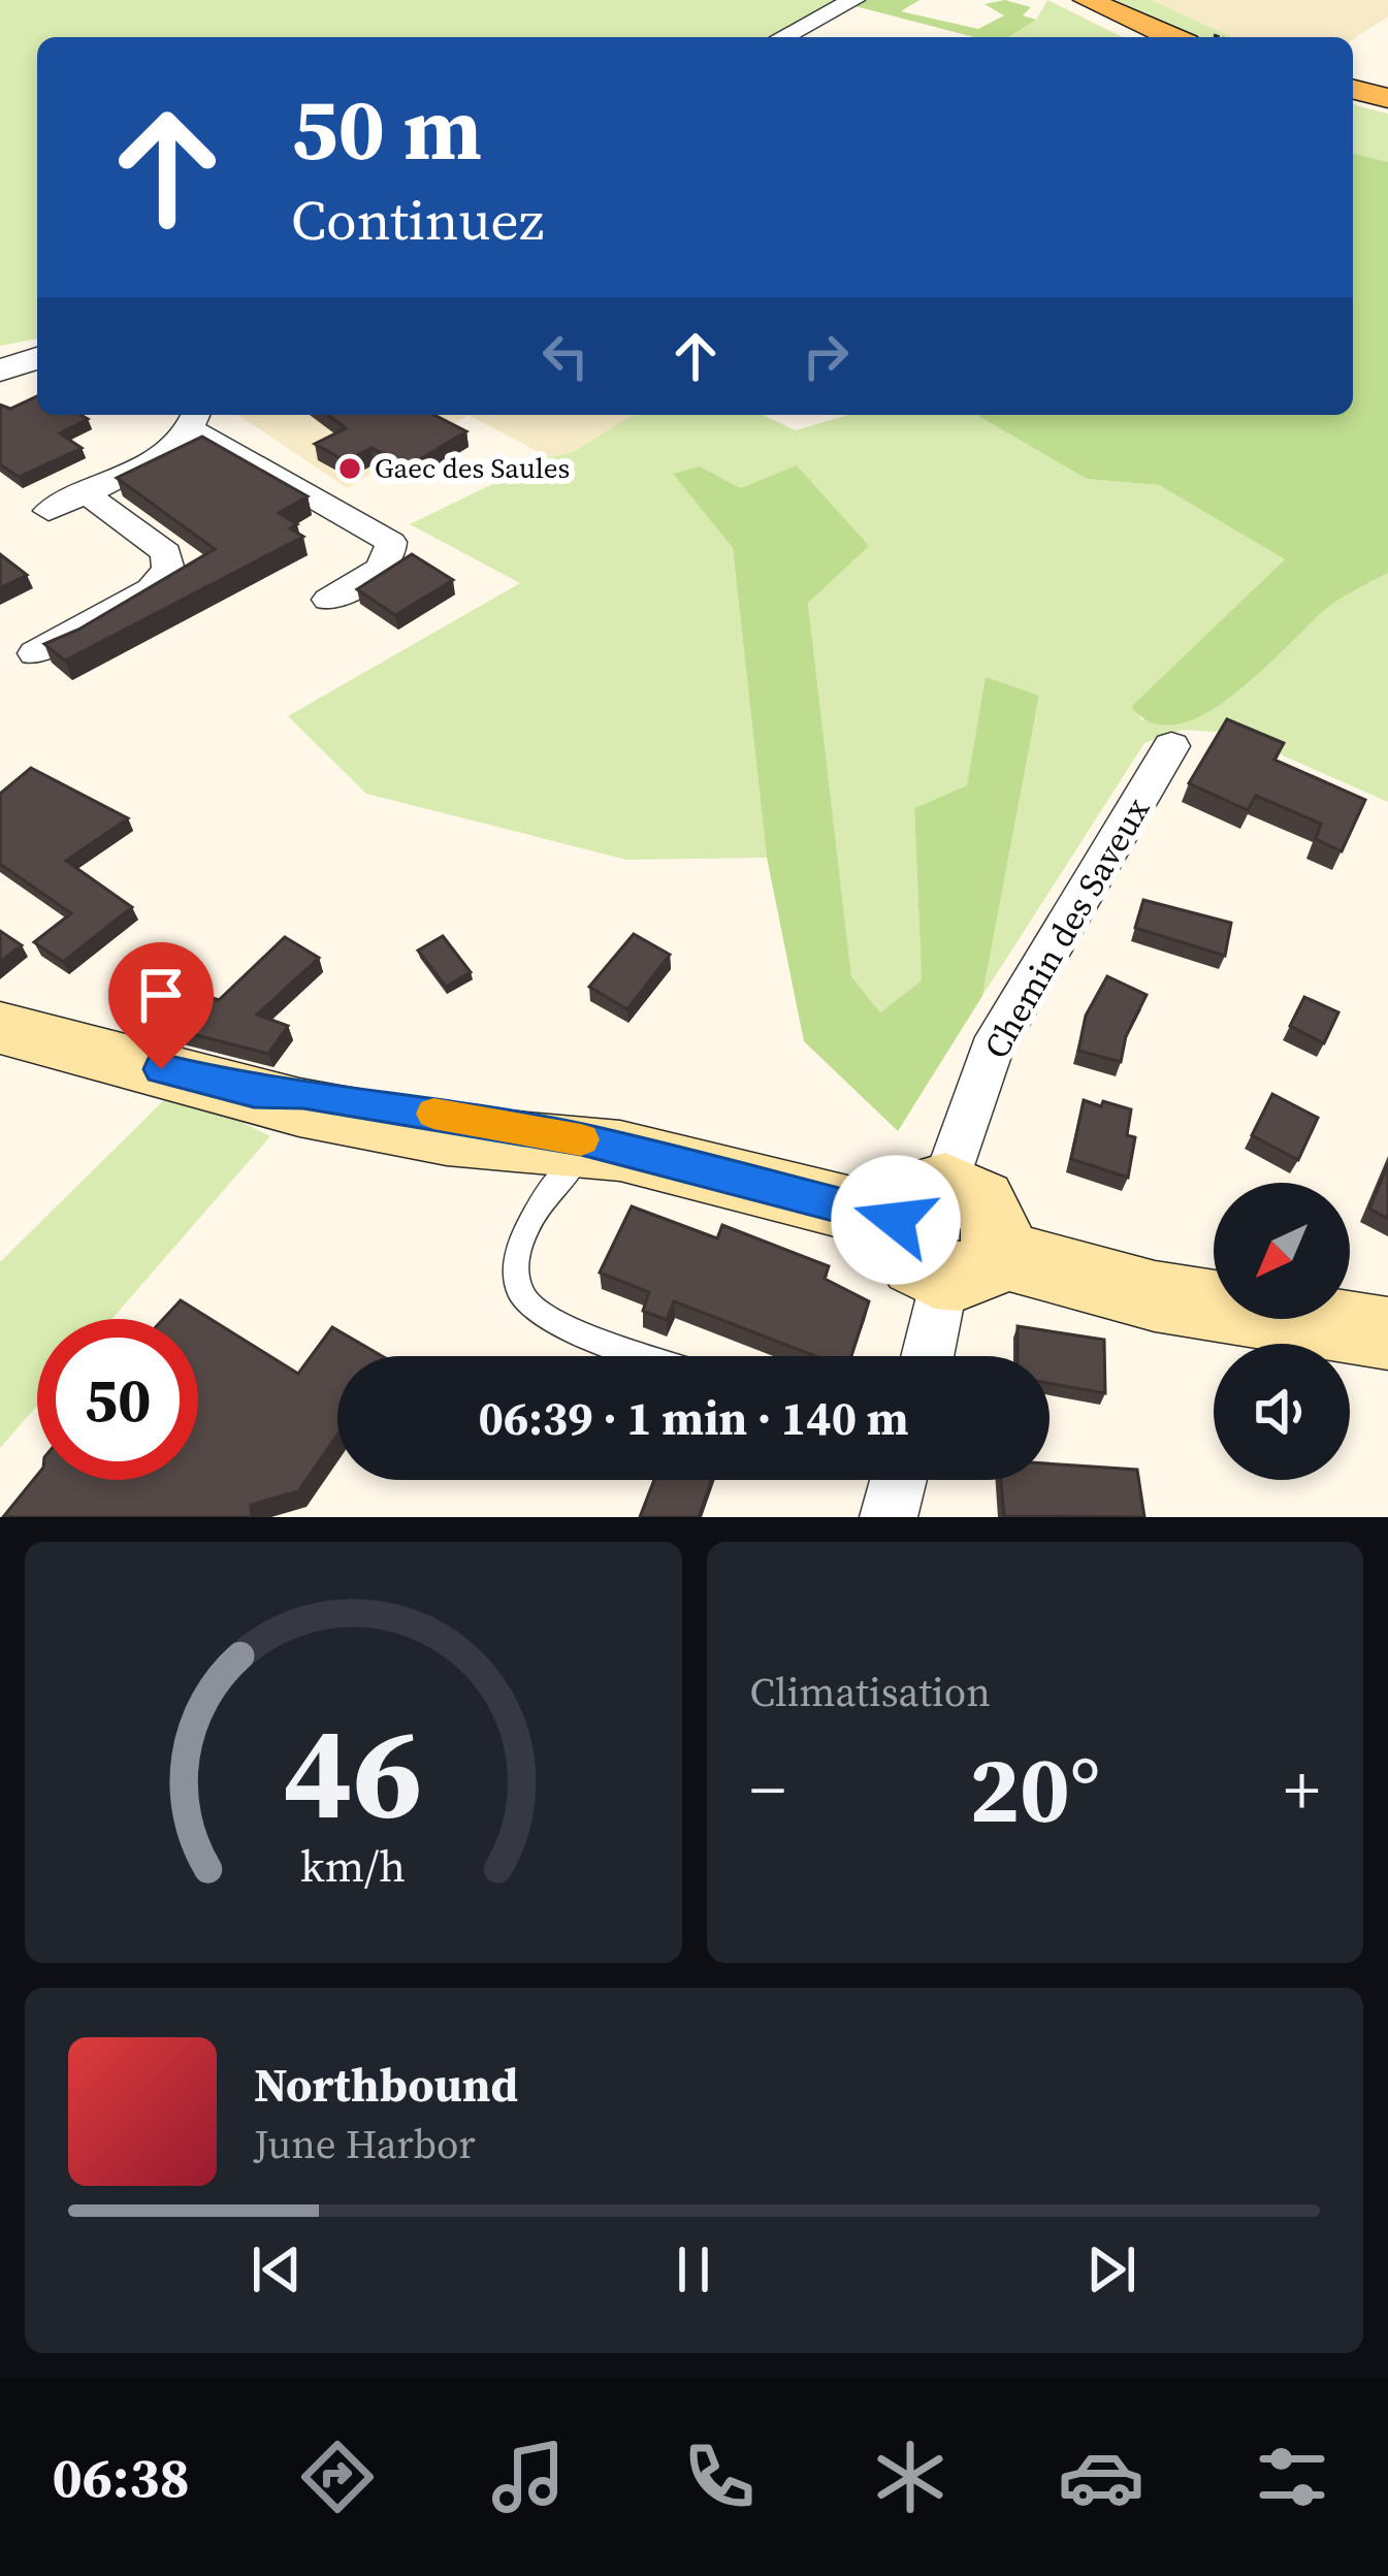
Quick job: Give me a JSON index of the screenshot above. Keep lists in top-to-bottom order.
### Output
{
  "streets": {
    "street": ["Chemin des Saveux"]
  },
  "places": ["Gaec des Saules"],
  "north": "bottom left",
  "page": {
    "turn": ["50 m", "Continuez"],
    "limit": "50",
    "trip": "06:39 · 1 min · 140 m",
    "tile": "Climatisation",
    "heat": ["−", "20°", "+"],
    "song": ["Northbound", "June Harbor"],
    "tabs": "06:38",
    "gauge": ["46", "km/h"]
  }
}
